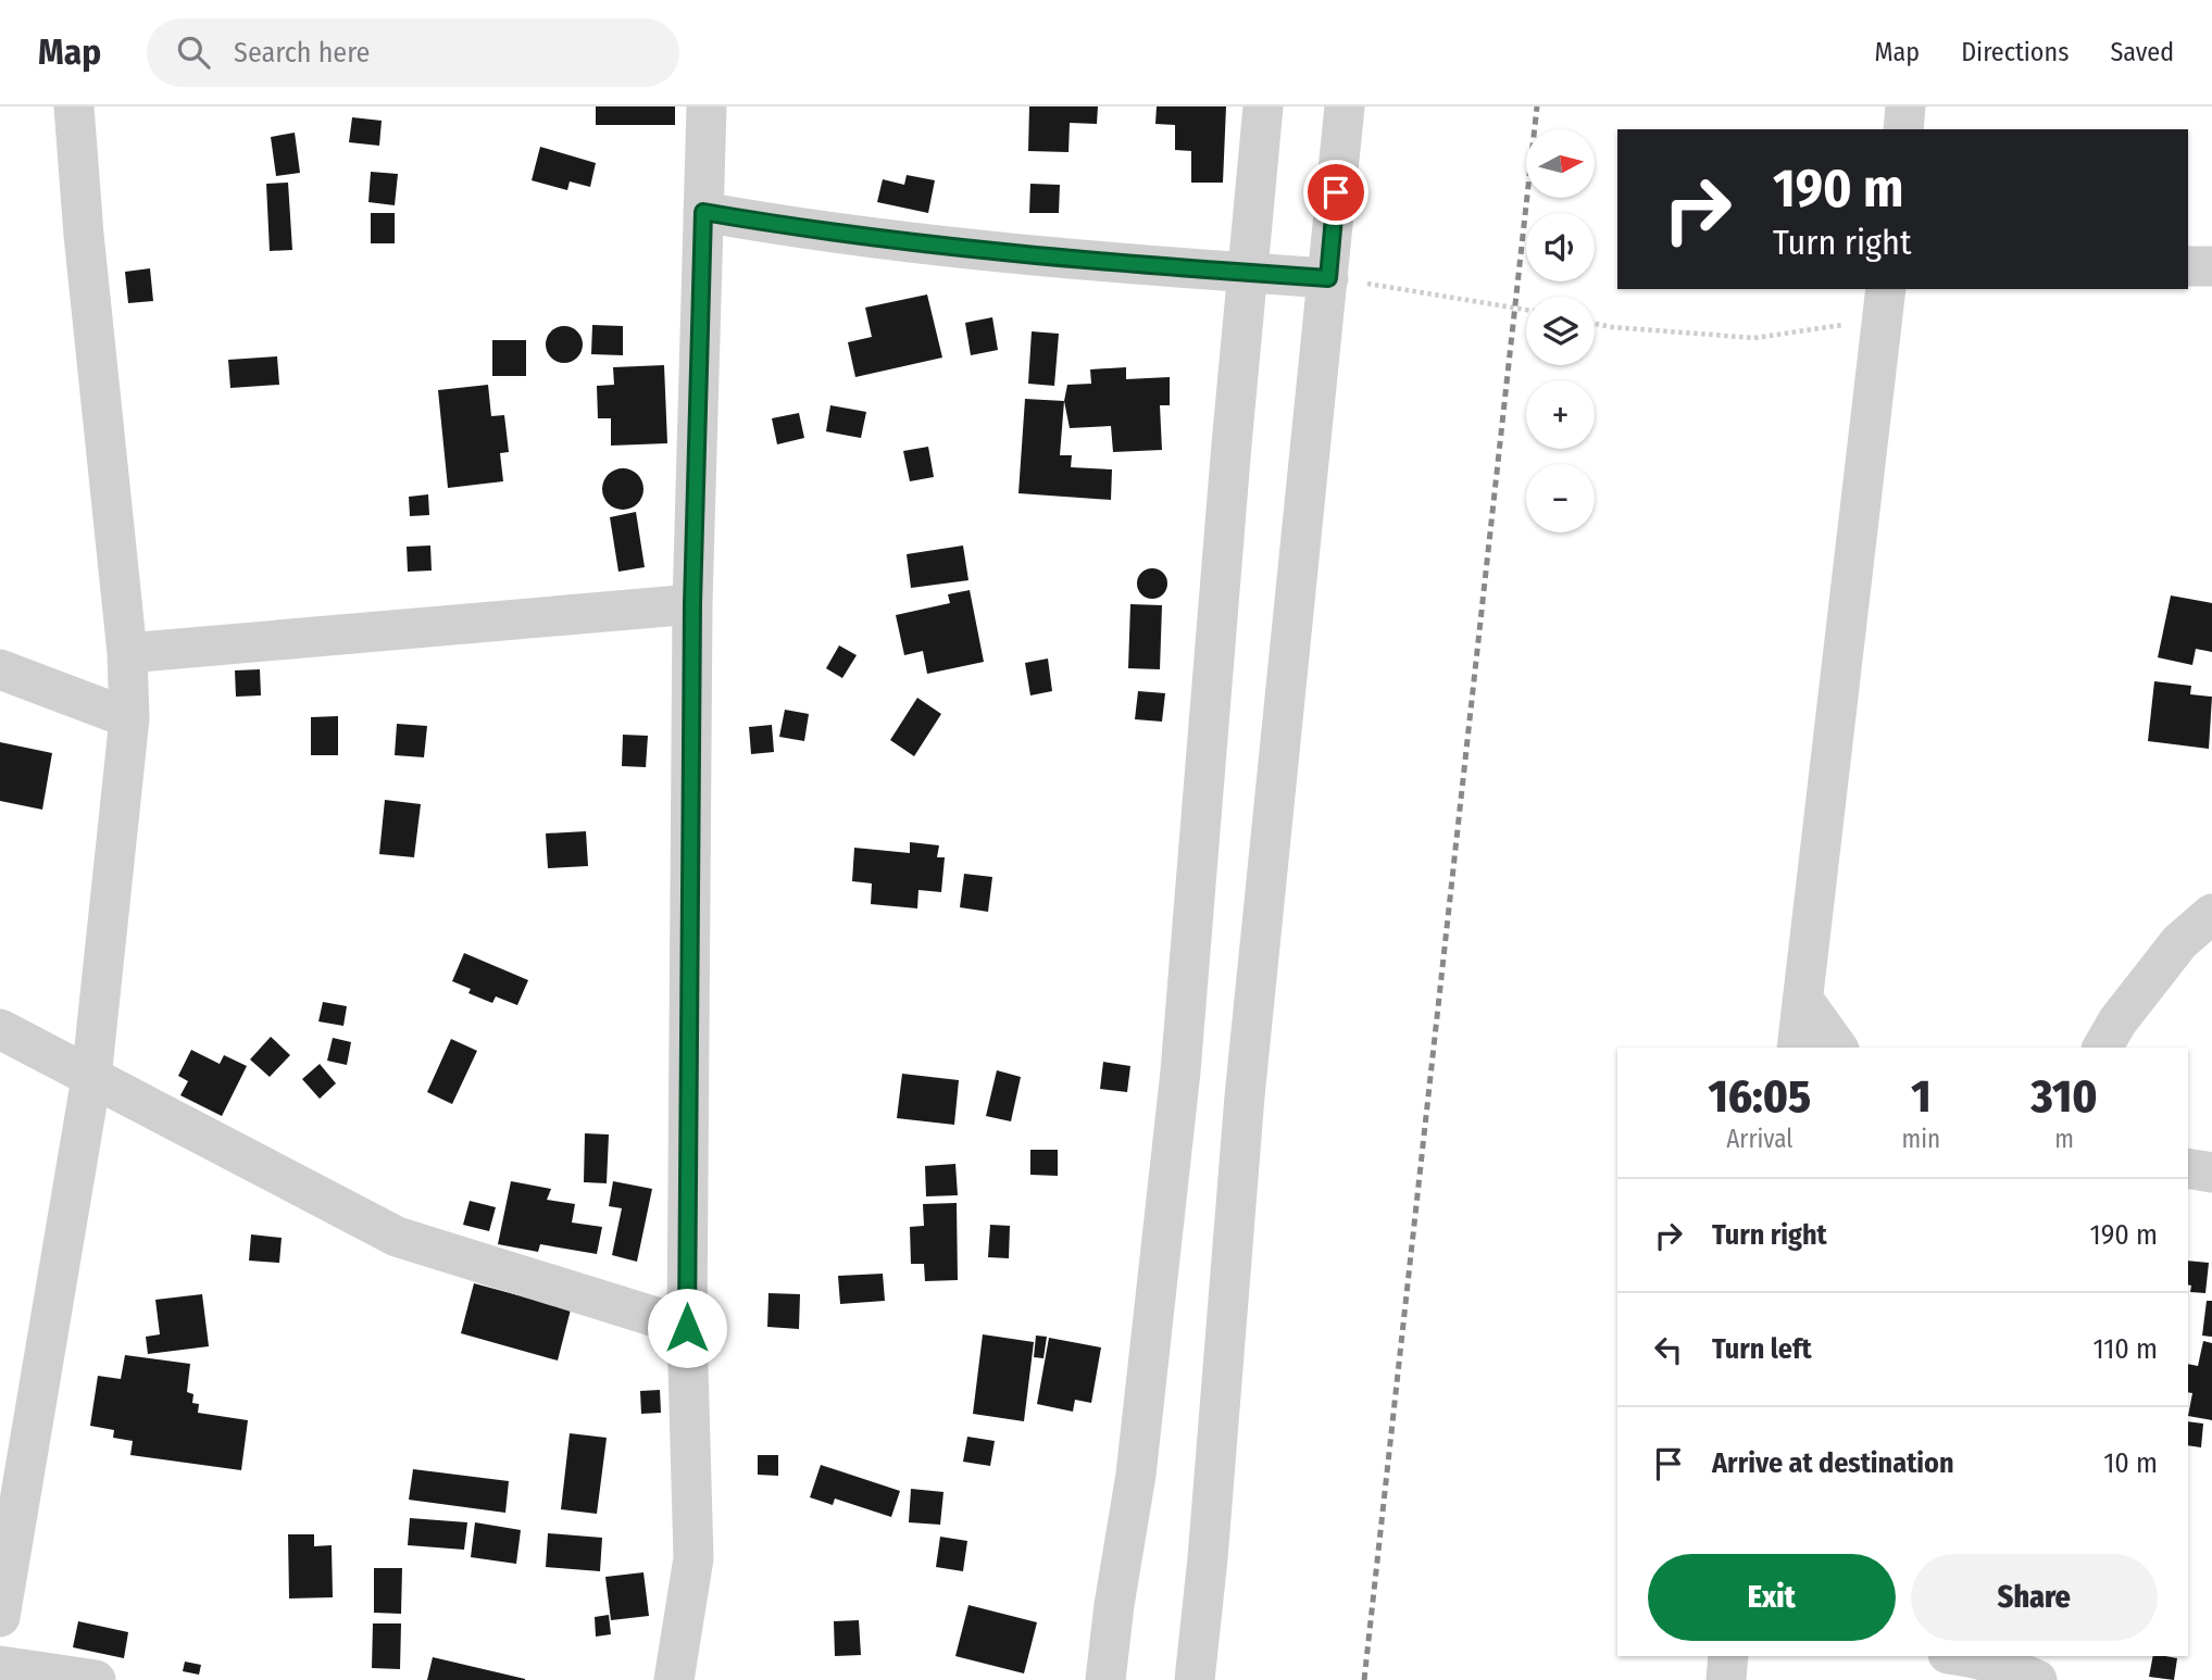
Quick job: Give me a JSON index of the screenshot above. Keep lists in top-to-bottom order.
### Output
{
  "north": "right",
  "page": {
    "header": "Map",
    "search": "Search here",
    "nav": ["Map", "Directions", "Saved"],
    "map_buttons": ["+", "−"],
    "turn": ["190 m", "Turn right"],
    "eta": [
      "16:05",
      "Arrival",
      "1",
      "min",
      "310",
      "m"
    ],
    "list": [
      {
        "name": "Turn right",
        "value": "190 m"
      },
      {
        "name": "Turn left",
        "value": "110 m"
      },
      {
        "name": "Arrive at destination",
        "value": "10 m"
      }
    ],
    "buttons": ["Exit", "Share"]
  }
}
